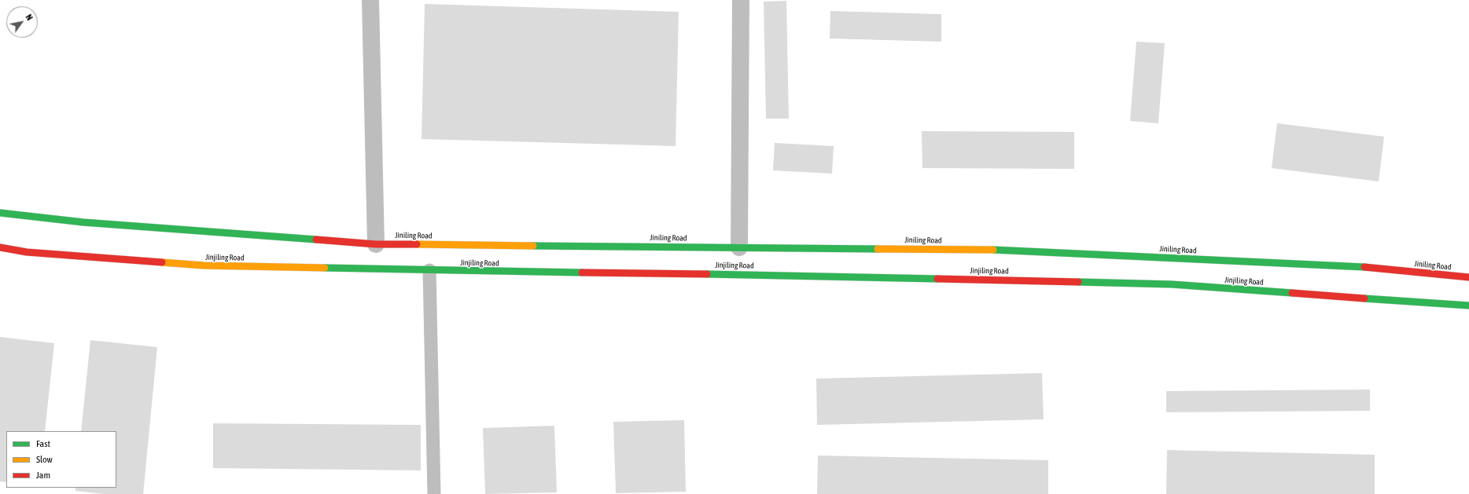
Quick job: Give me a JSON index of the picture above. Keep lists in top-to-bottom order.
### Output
{
  "streets": {
    "main road": ["Jiniling Road", "Jinjiling Road"]
  },
  "legend": ["Fast", "Slow", "Jam"],
  "north": "top right"
}
